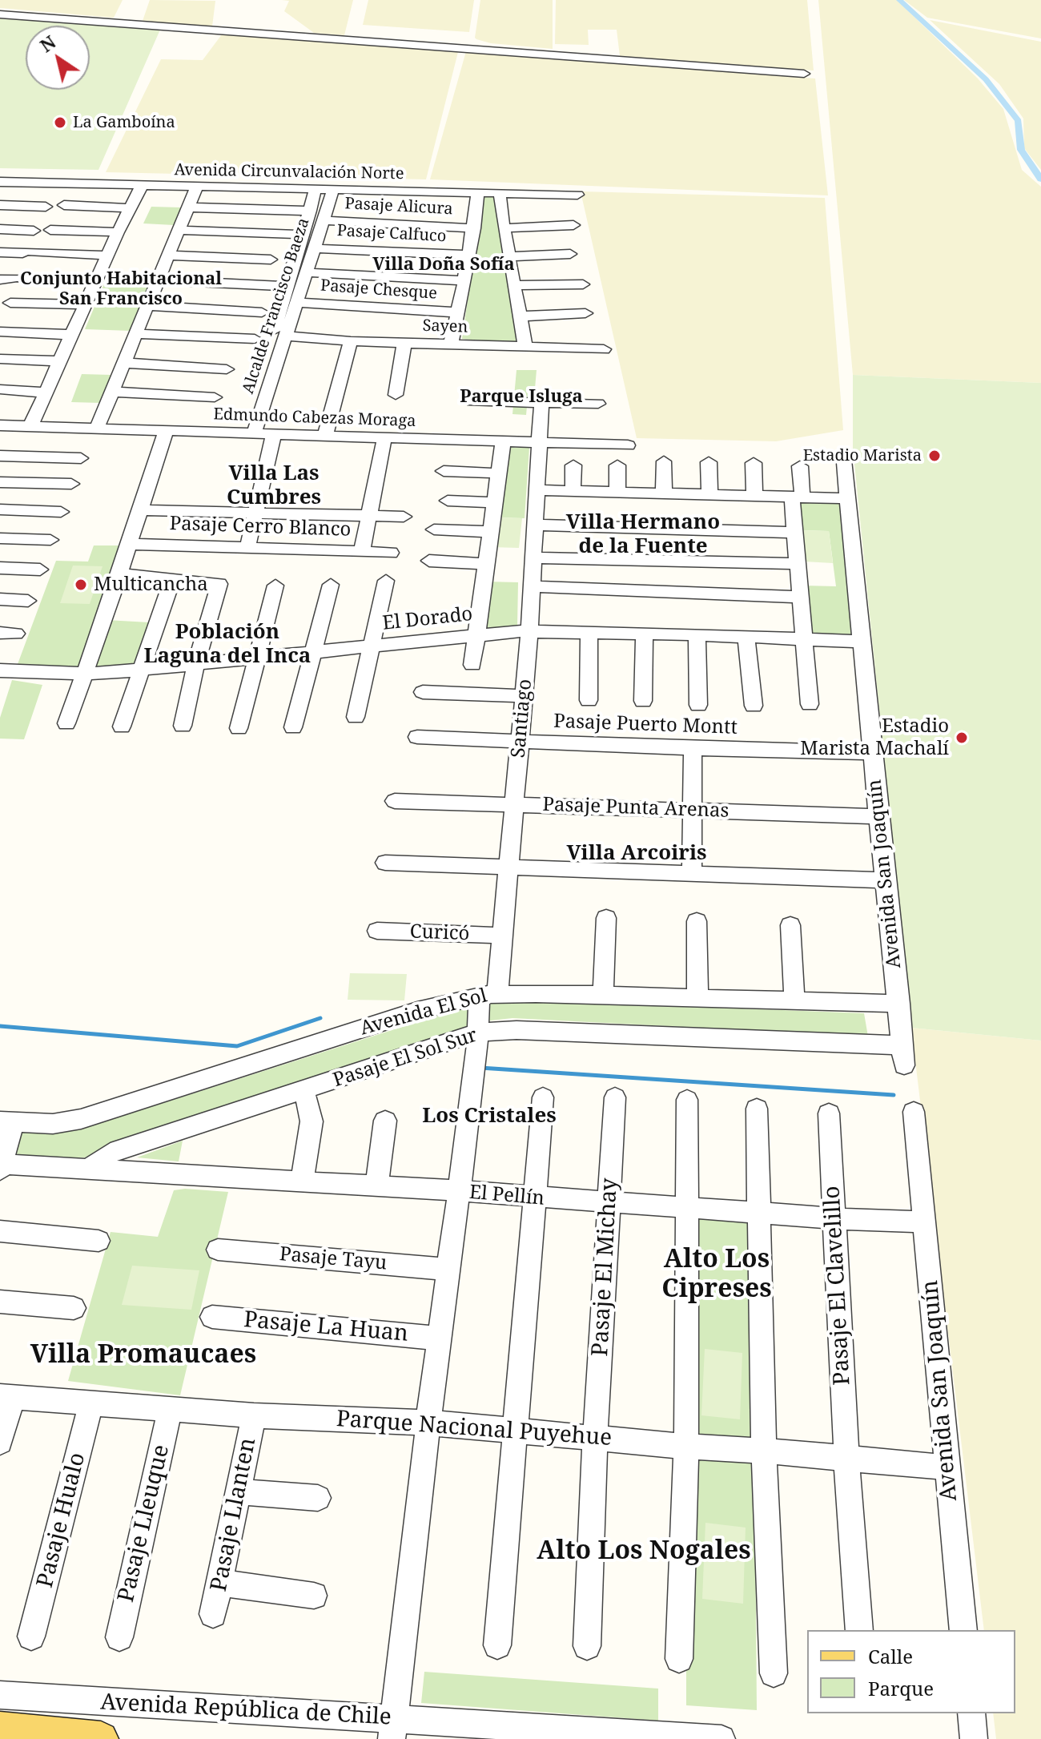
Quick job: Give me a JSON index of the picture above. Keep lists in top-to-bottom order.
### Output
{
  "streets": {
    "main road": ["Avenida República de Chile"],
    "street": [
      "Avenida Circunvalación Norte",
      "Pasaje Alicura",
      "Pasaje Calfuco",
      "Pasaje Chesque",
      "Alcalde Francisco Baeza",
      "Sayen",
      "Edmundo Cabezas Moraga",
      "Pasaje Cerro Blanco",
      "El Dorado",
      "Santiago",
      "Pasaje Puerto Montt",
      "Pasaje Punta Arenas",
      "Avenida San Joaquín",
      "Curicó",
      "Avenida El Sol",
      "Pasaje El Sol Sur",
      "El Pellín",
      "Pasaje Tayu",
      "Pasaje El Michay",
      "Pasaje El Clavelillo",
      "Pasaje La Huan",
      "Parque Nacional Puyehue",
      "Pasaje Llanten",
      "Pasaje Hualo",
      "Pasaje Lleuque"
    ]
  },
  "crossings": [
    ["Avenida Circunvalación Norte", "Alcalde Francisco Baeza"],
    ["Pasaje Alicura", "Alcalde Francisco Baeza"],
    ["Pasaje Calfuco", "Alcalde Francisco Baeza"],
    ["Pasaje Chesque", "Alcalde Francisco Baeza"],
    ["Alcalde Francisco Baeza", "Sayen"],
    ["Alcalde Francisco Baeza", "Edmundo Cabezas Moraga"],
    ["Edmundo Cabezas Moraga", "Santiago"],
    ["El Dorado", "Santiago"],
    ["El Dorado", "Avenida San Joaquín"],
    ["Santiago", "Pasaje Puerto Montt"],
    ["Santiago", "Pasaje Punta Arenas"],
    ["Santiago", "Curicó"],
    ["Santiago", "Avenida El Sol"],
    ["Santiago", "Pasaje El Sol Sur"],
    ["Santiago", "El Pellín"],
    ["Santiago", "Pasaje Tayu"],
    ["Santiago", "Pasaje La Huan"],
    ["Santiago", "Parque Nacional Puyehue"],
    ["Santiago", "Avenida República de Chile"],
    ["Pasaje Puerto Montt", "Avenida San Joaquín"],
    ["Pasaje Punta Arenas", "Avenida San Joaquín"],
    ["Avenida San Joaquín", "Avenida El Sol"],
    ["Avenida San Joaquín", "Pasaje El Sol Sur"],
    ["Avenida San Joaquín", "El Pellín"],
    ["Avenida San Joaquín", "Parque Nacional Puyehue"],
    ["Pasaje El Sol Sur", "El Pellín"],
    ["El Pellín", "Pasaje El Michay"],
    ["El Pellín", "Pasaje El Clavelillo"],
    ["Pasaje El Michay", "Parque Nacional Puyehue"],
    ["Pasaje El Clavelillo", "Parque Nacional Puyehue"],
    ["Parque Nacional Puyehue", "Pasaje Llanten"],
    ["Parque Nacional Puyehue", "Pasaje Hualo"],
    ["Parque Nacional Puyehue", "Pasaje Lleuque"]
  ],
  "districts": [
    "Villa Doña Sofía",
    "Conjunto Habitacional San Francisco",
    "Parque Isluga",
    "Villa Las Cumbres",
    "Villa Hermano de la Fuente",
    "Población Laguna del Inca",
    "Villa Arcoiris",
    "Los Cristales",
    "Alto Los Cipreses",
    "Villa Promaucaes",
    "Alto Los Nogales"
  ],
  "places": [
    "La Gamboína",
    "Estadio Marista",
    "Multicancha",
    "Estadio Marista Machalí"
  ],
  "legend": ["Calle", "Parque"],
  "north": "top left"
}
